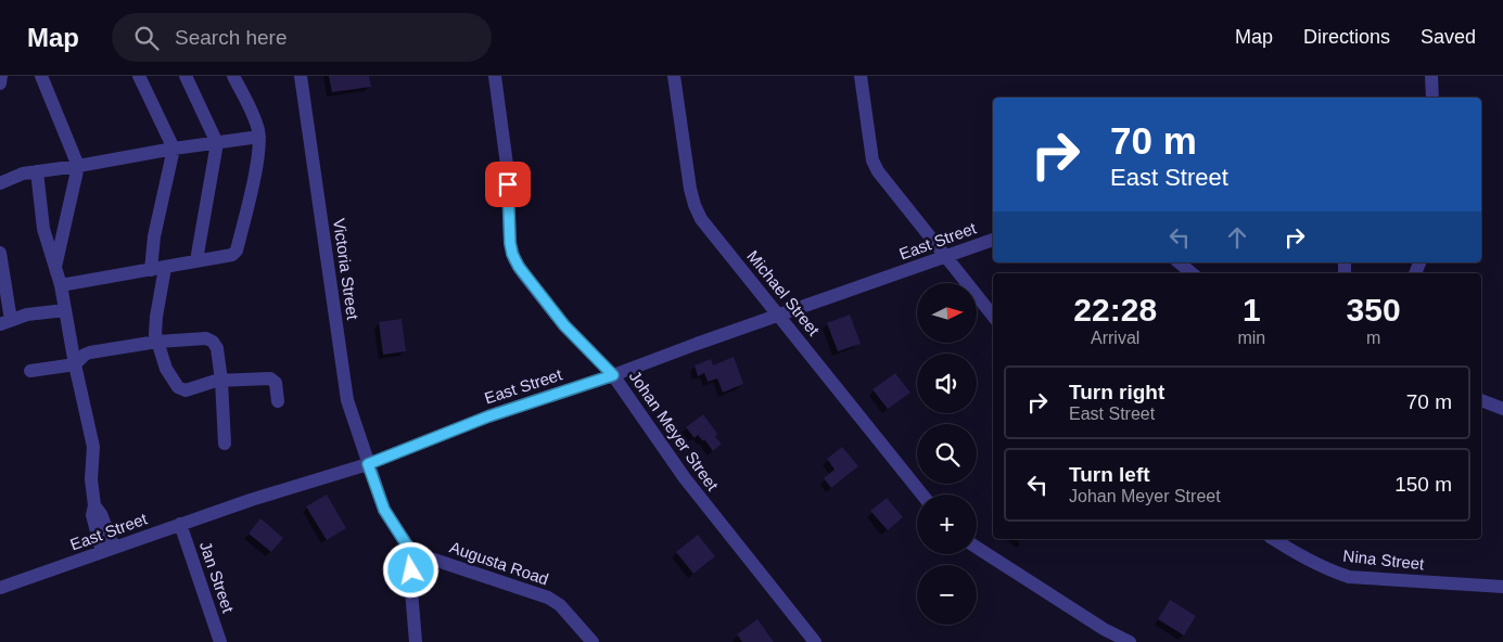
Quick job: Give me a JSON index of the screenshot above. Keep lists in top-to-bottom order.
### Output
{
  "streets": {
    "street": [
      "East Street",
      "Victoria Street",
      "Michael Street",
      "Johan Meyer Street",
      "Nina Street",
      "Augusta Road",
      "Jan Street"
    ]
  },
  "crossings": [
    ["East Street", "Victoria Street"],
    ["East Street", "Michael Street"],
    ["East Street", "Johan Meyer Street"],
    ["East Street", "Jan Street"]
  ],
  "north": "right",
  "page": {
    "header": "Map",
    "search": "Search here",
    "nav": ["Map", "Directions", "Saved"],
    "turn": ["70 m", "East Street"],
    "eta": [
      "22:28",
      "Arrival",
      "1",
      "min",
      "350",
      "m"
    ],
    "map_buttons": ["+", "−"],
    "list": [
      {
        "name": "Turn right",
        "note": "East Street",
        "value": "70 m"
      },
      {
        "name": "Turn left",
        "note": "Johan Meyer Street",
        "value": "150 m"
      }
    ]
  }
}
